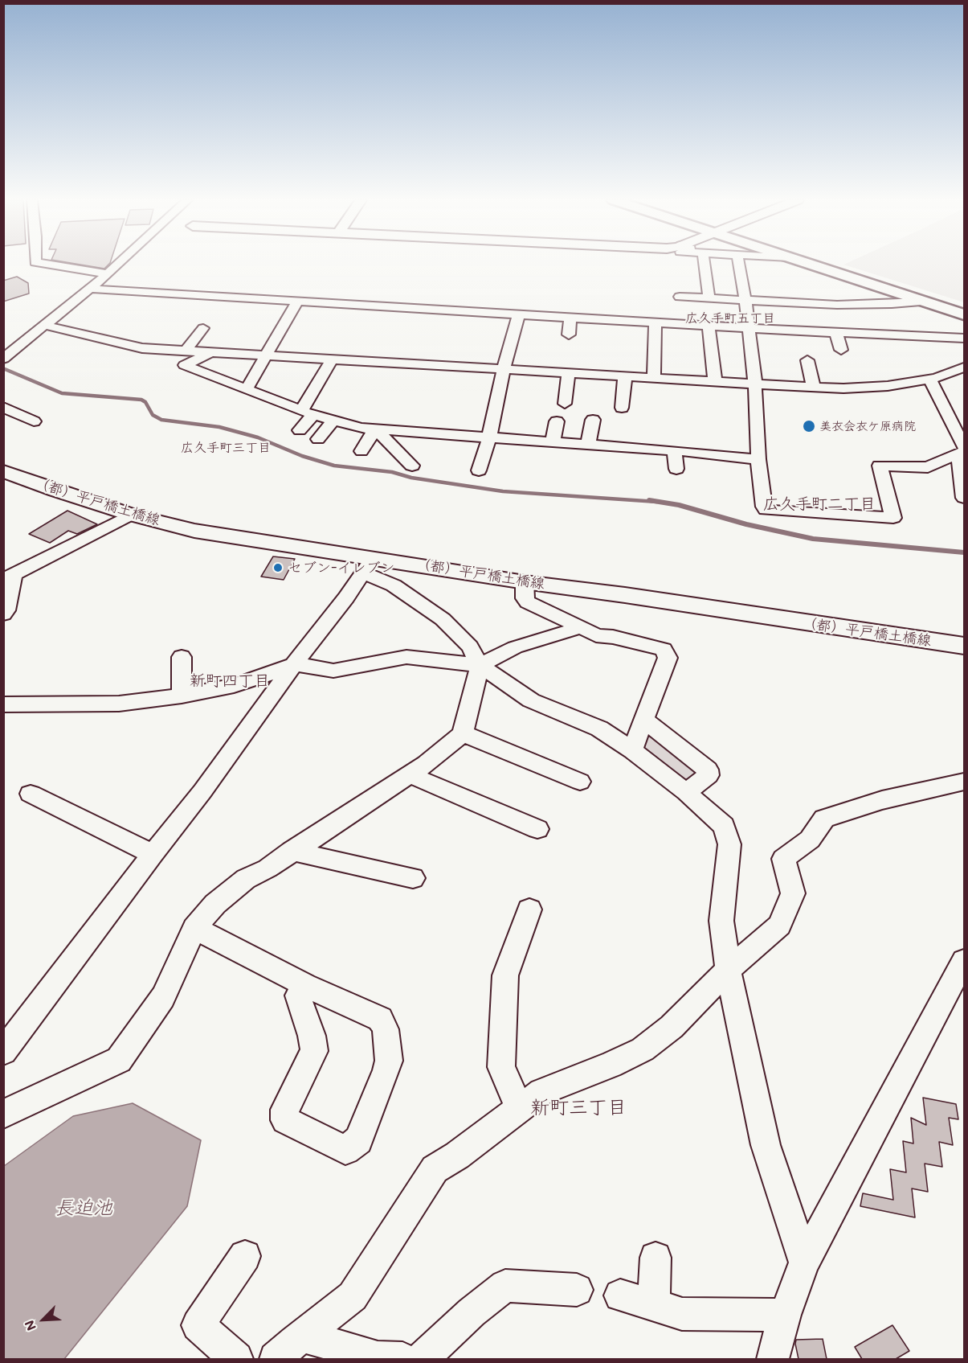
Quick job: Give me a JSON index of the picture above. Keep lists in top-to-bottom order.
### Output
{
  "streets": {
    "street": ["（都）平戸橋土橋線"]
  },
  "districts": [
    "広久手町五丁目",
    "広久手町三丁目",
    "広久手町二丁目",
    "新町四丁目",
    "新町三丁目"
  ],
  "water": ["長迫池"],
  "places": ["美衣会衣ケ原病院", "セブン-イレブン"],
  "north": "bottom left"
}
